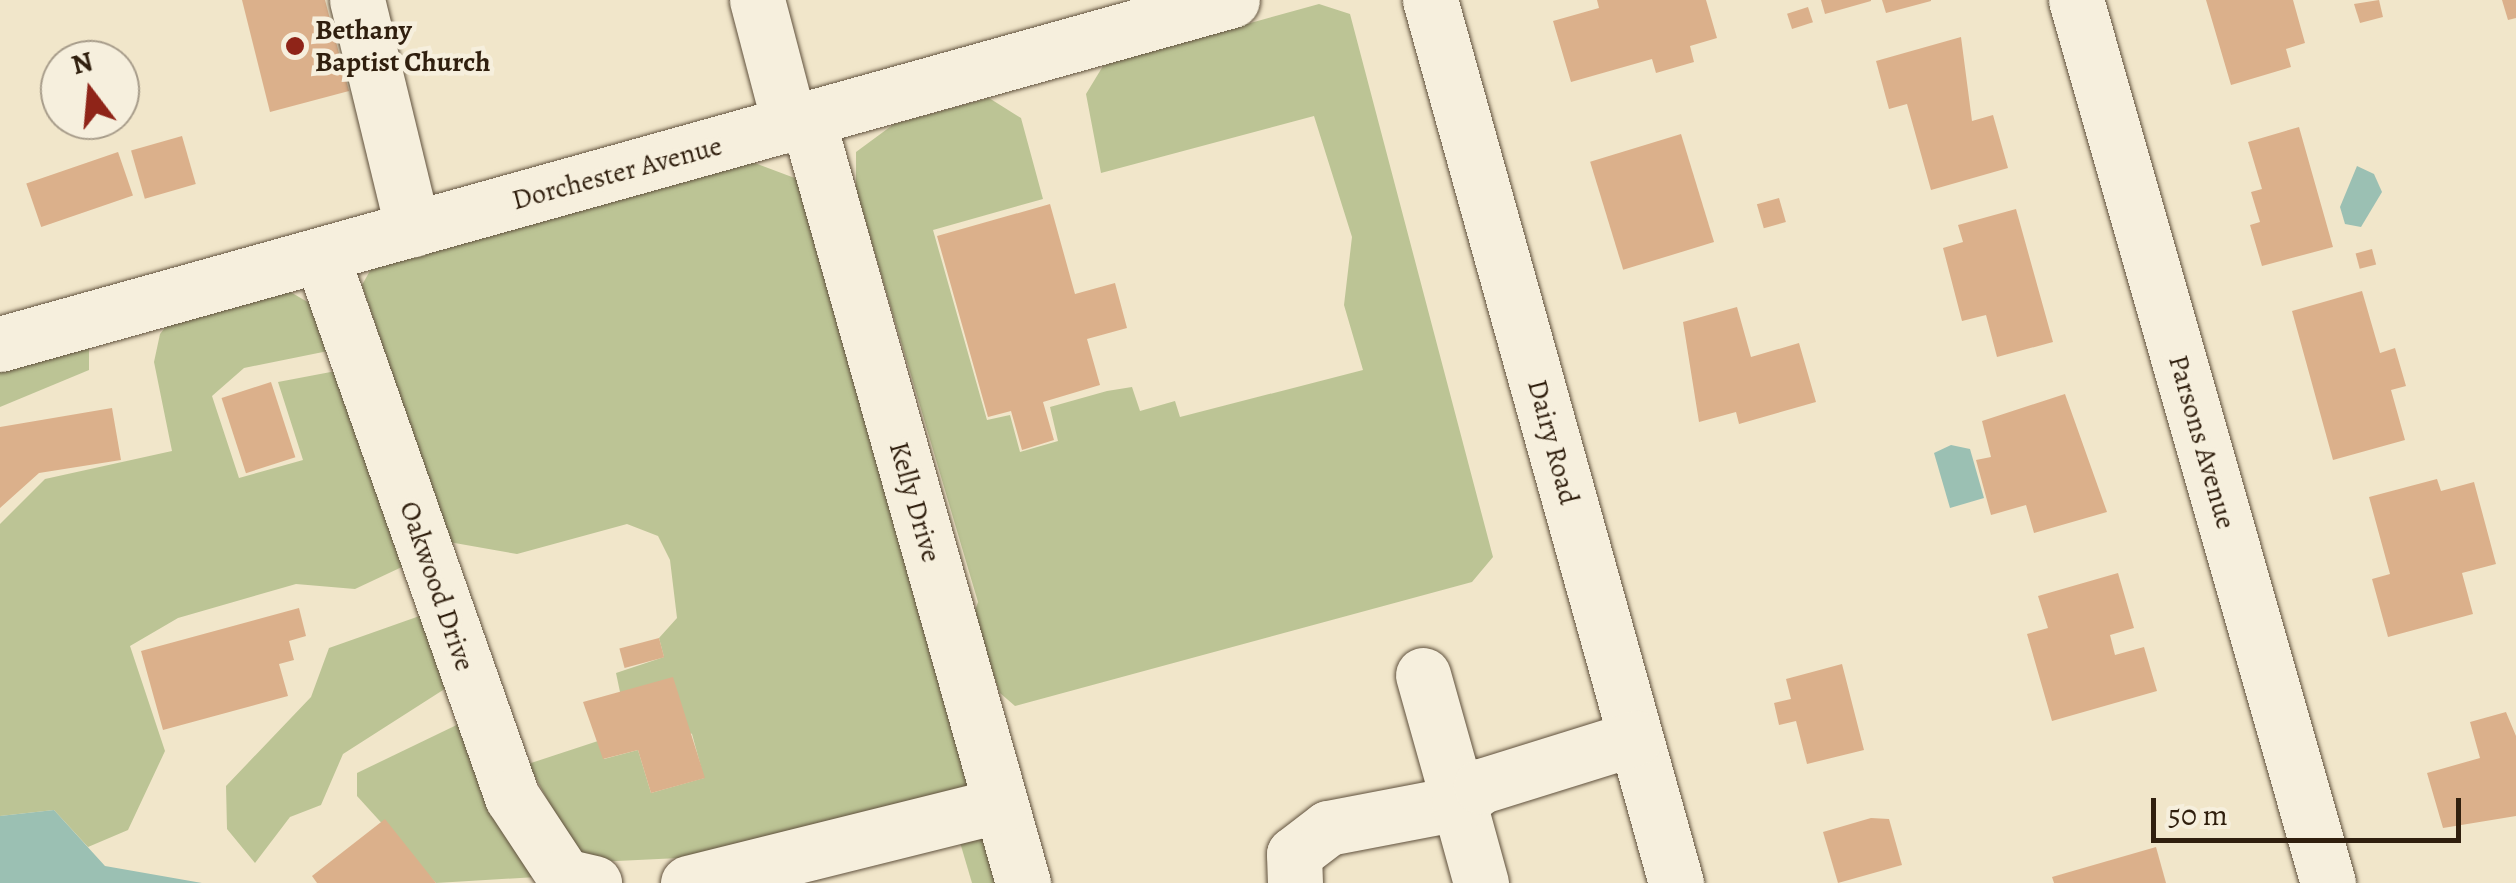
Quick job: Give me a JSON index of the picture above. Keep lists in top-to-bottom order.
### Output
{
  "streets": {
    "street": [
      "Dorchester Avenue",
      "Dairy Road",
      "Parsons Avenue",
      "Kelly Drive",
      "Oakwood Drive"
    ]
  },
  "crossings": [
    ["Dorchester Avenue", "Kelly Drive"],
    ["Dorchester Avenue", "Oakwood Drive"]
  ],
  "places": ["Bethany Baptist Church"],
  "scale_bar": "50 m",
  "north": "top"
}
